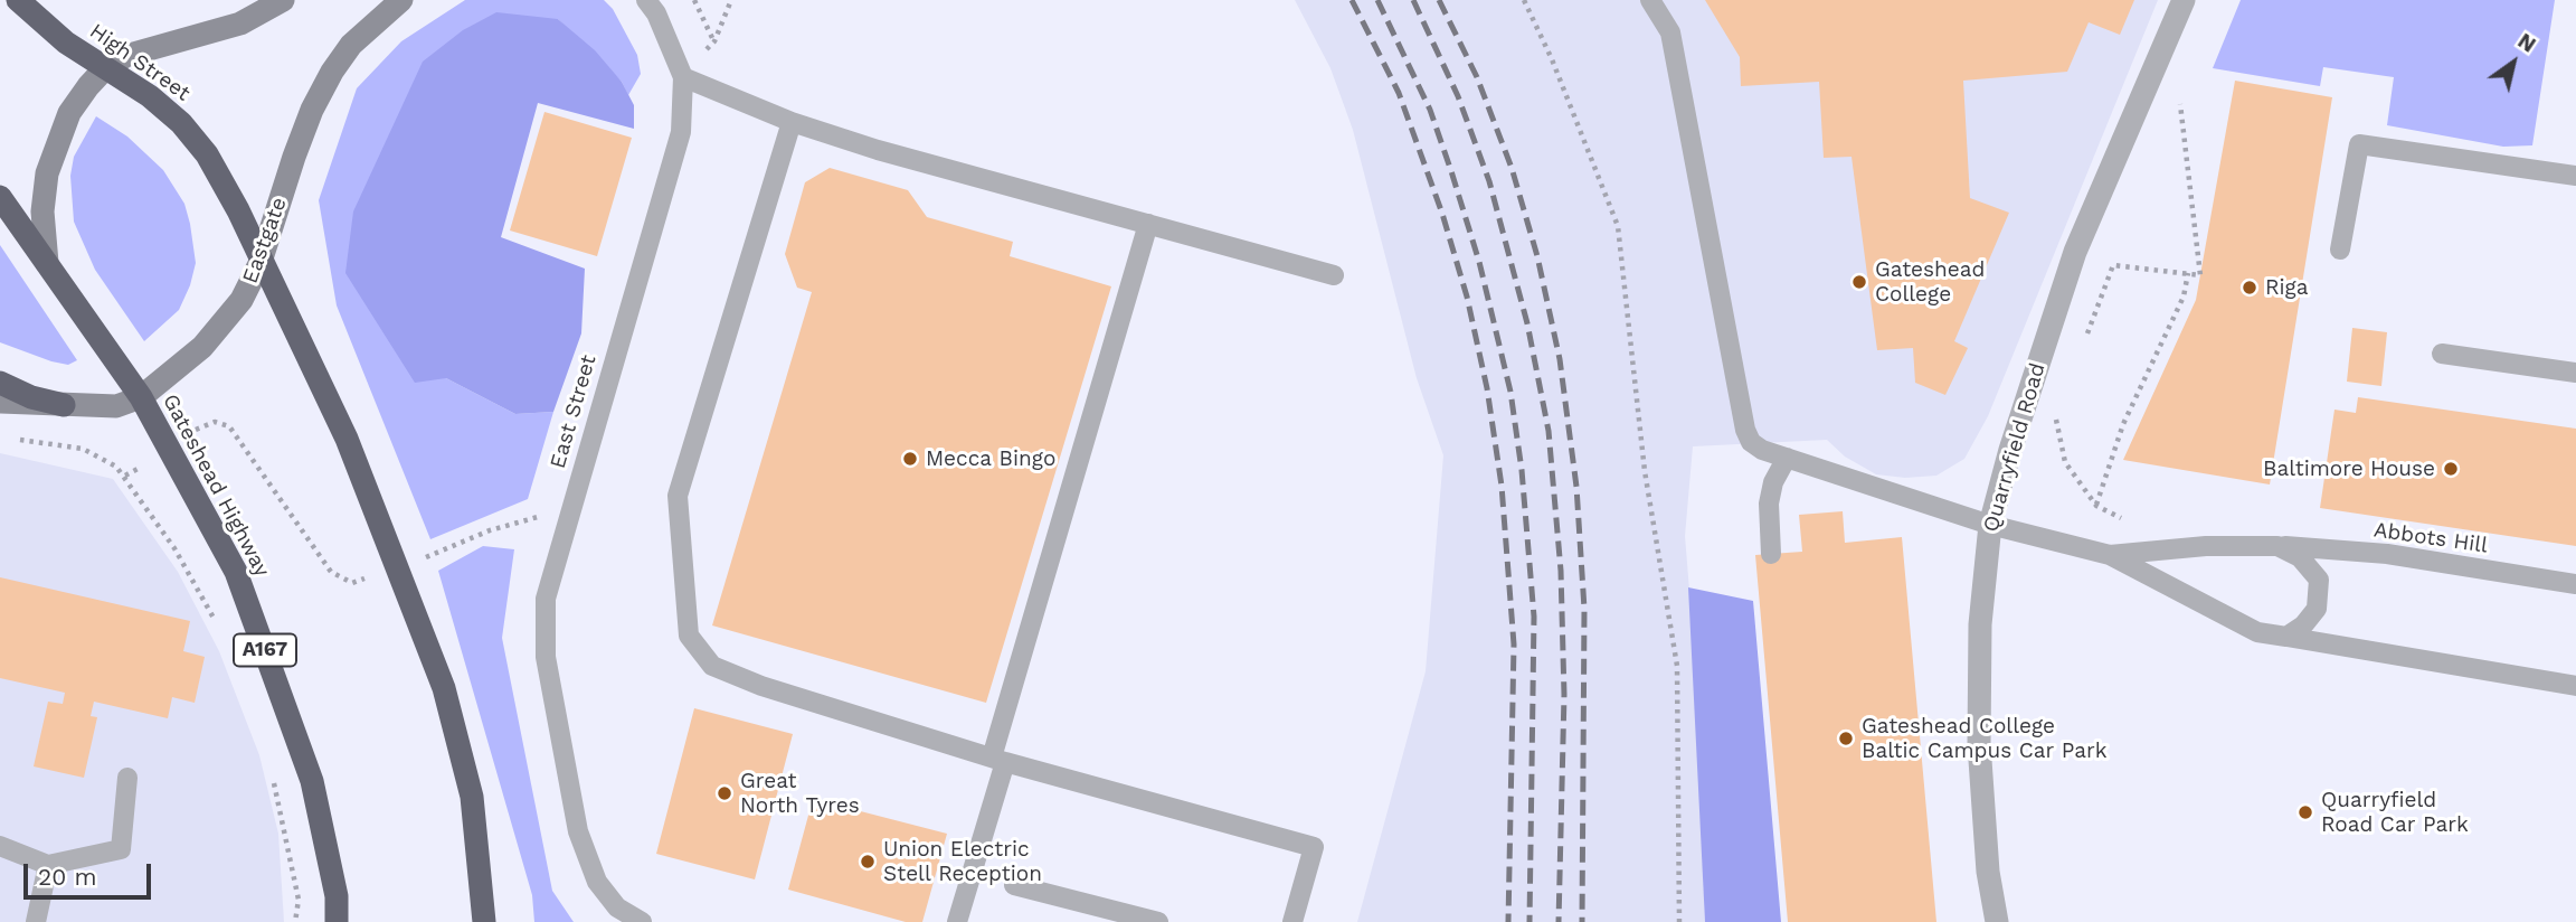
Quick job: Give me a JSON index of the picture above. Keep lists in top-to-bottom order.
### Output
{
  "streets": {
    "highway": ["High Street", "Gateshead Highway", "A167"],
    "street": ["Eastgate", "Quarryfield Road"],
    "lane": ["East Street", "Abbots Hill"]
  },
  "crossings": [
    ["High Street", "Eastgate"],
    ["Eastgate", "Gateshead Highway"],
    ["Quarryfield Road", "Abbots Hill"]
  ],
  "places": [
    "Gateshead College",
    "Riga",
    "Mecca Bingo",
    "Baltimore House",
    "Gateshead College Baltic Campus Car Park",
    "Great North Tyres",
    "Quarryfield Road Car Park",
    "Union Electric Stell Reception"
  ],
  "scale_bar": "20 m",
  "north": "top right"
}
